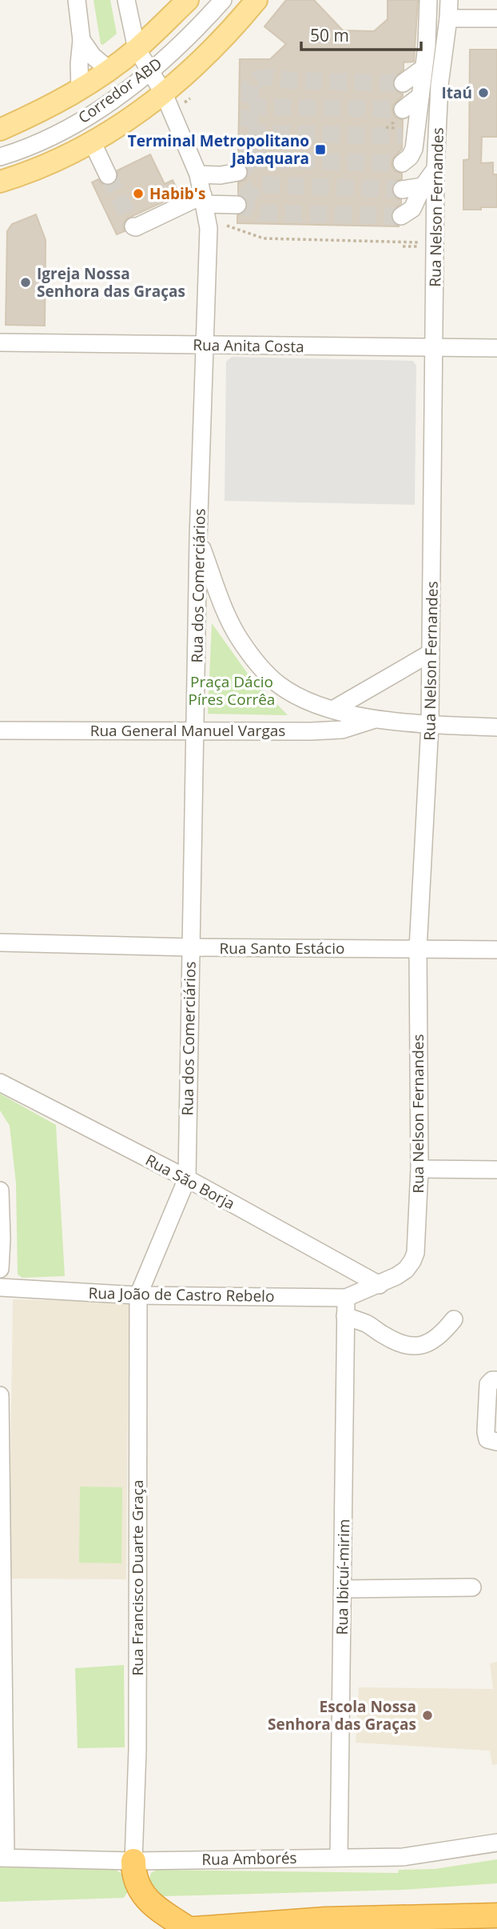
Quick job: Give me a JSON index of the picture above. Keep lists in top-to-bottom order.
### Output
{
  "streets": {
    "street": [
      "Corredor ABD",
      "Rua Nelson Fernandes",
      "Rua Anita Costa",
      "Rua dos Comerciários",
      "Rua General Manuel Vargas",
      "Rua Santo Estácio",
      "Rua São Borja",
      "Rua João de Castro Rebelo",
      "Rua Ibicuí-mirim",
      "Rua Francisco Duarte Graça",
      "Rua Amborés"
    ]
  },
  "crossings": [
    ["Corredor ABD", "Rua dos Comerciários"],
    ["Rua Nelson Fernandes", "Rua Anita Costa"],
    ["Rua Nelson Fernandes", "Rua Santo Estácio"],
    ["Rua Nelson Fernandes", "Rua São Borja"],
    ["Rua Nelson Fernandes", "Rua João de Castro Rebelo"],
    ["Rua Nelson Fernandes", "Rua Ibicuí-mirim"],
    ["Rua Anita Costa", "Rua dos Comerciários"],
    ["Rua dos Comerciários", "Rua General Manuel Vargas"],
    ["Rua dos Comerciários", "Rua Santo Estácio"],
    ["Rua dos Comerciários", "Rua São Borja"],
    ["Rua dos Comerciários", "Rua João de Castro Rebelo"],
    ["Rua dos Comerciários", "Rua Francisco Duarte Graça"],
    ["Rua João de Castro Rebelo", "Rua Ibicuí-mirim"],
    ["Rua João de Castro Rebelo", "Rua Francisco Duarte Graça"],
    ["Rua Ibicuí-mirim", "Rua Amborés"],
    ["Rua Francisco Duarte Graça", "Rua Amborés"]
  ],
  "parks": ["Praça Dácio Píres Corrêa"],
  "places": {
    "other": [
      "Itaú",
      "Habib's",
      "Igreja Nossa Senhora das Graças",
      "Escola Nossa Senhora das Graças"
    ],
    "transit": ["Terminal Metropolitano Jabaquara"]
  },
  "scale_bar": "50 m"
}
